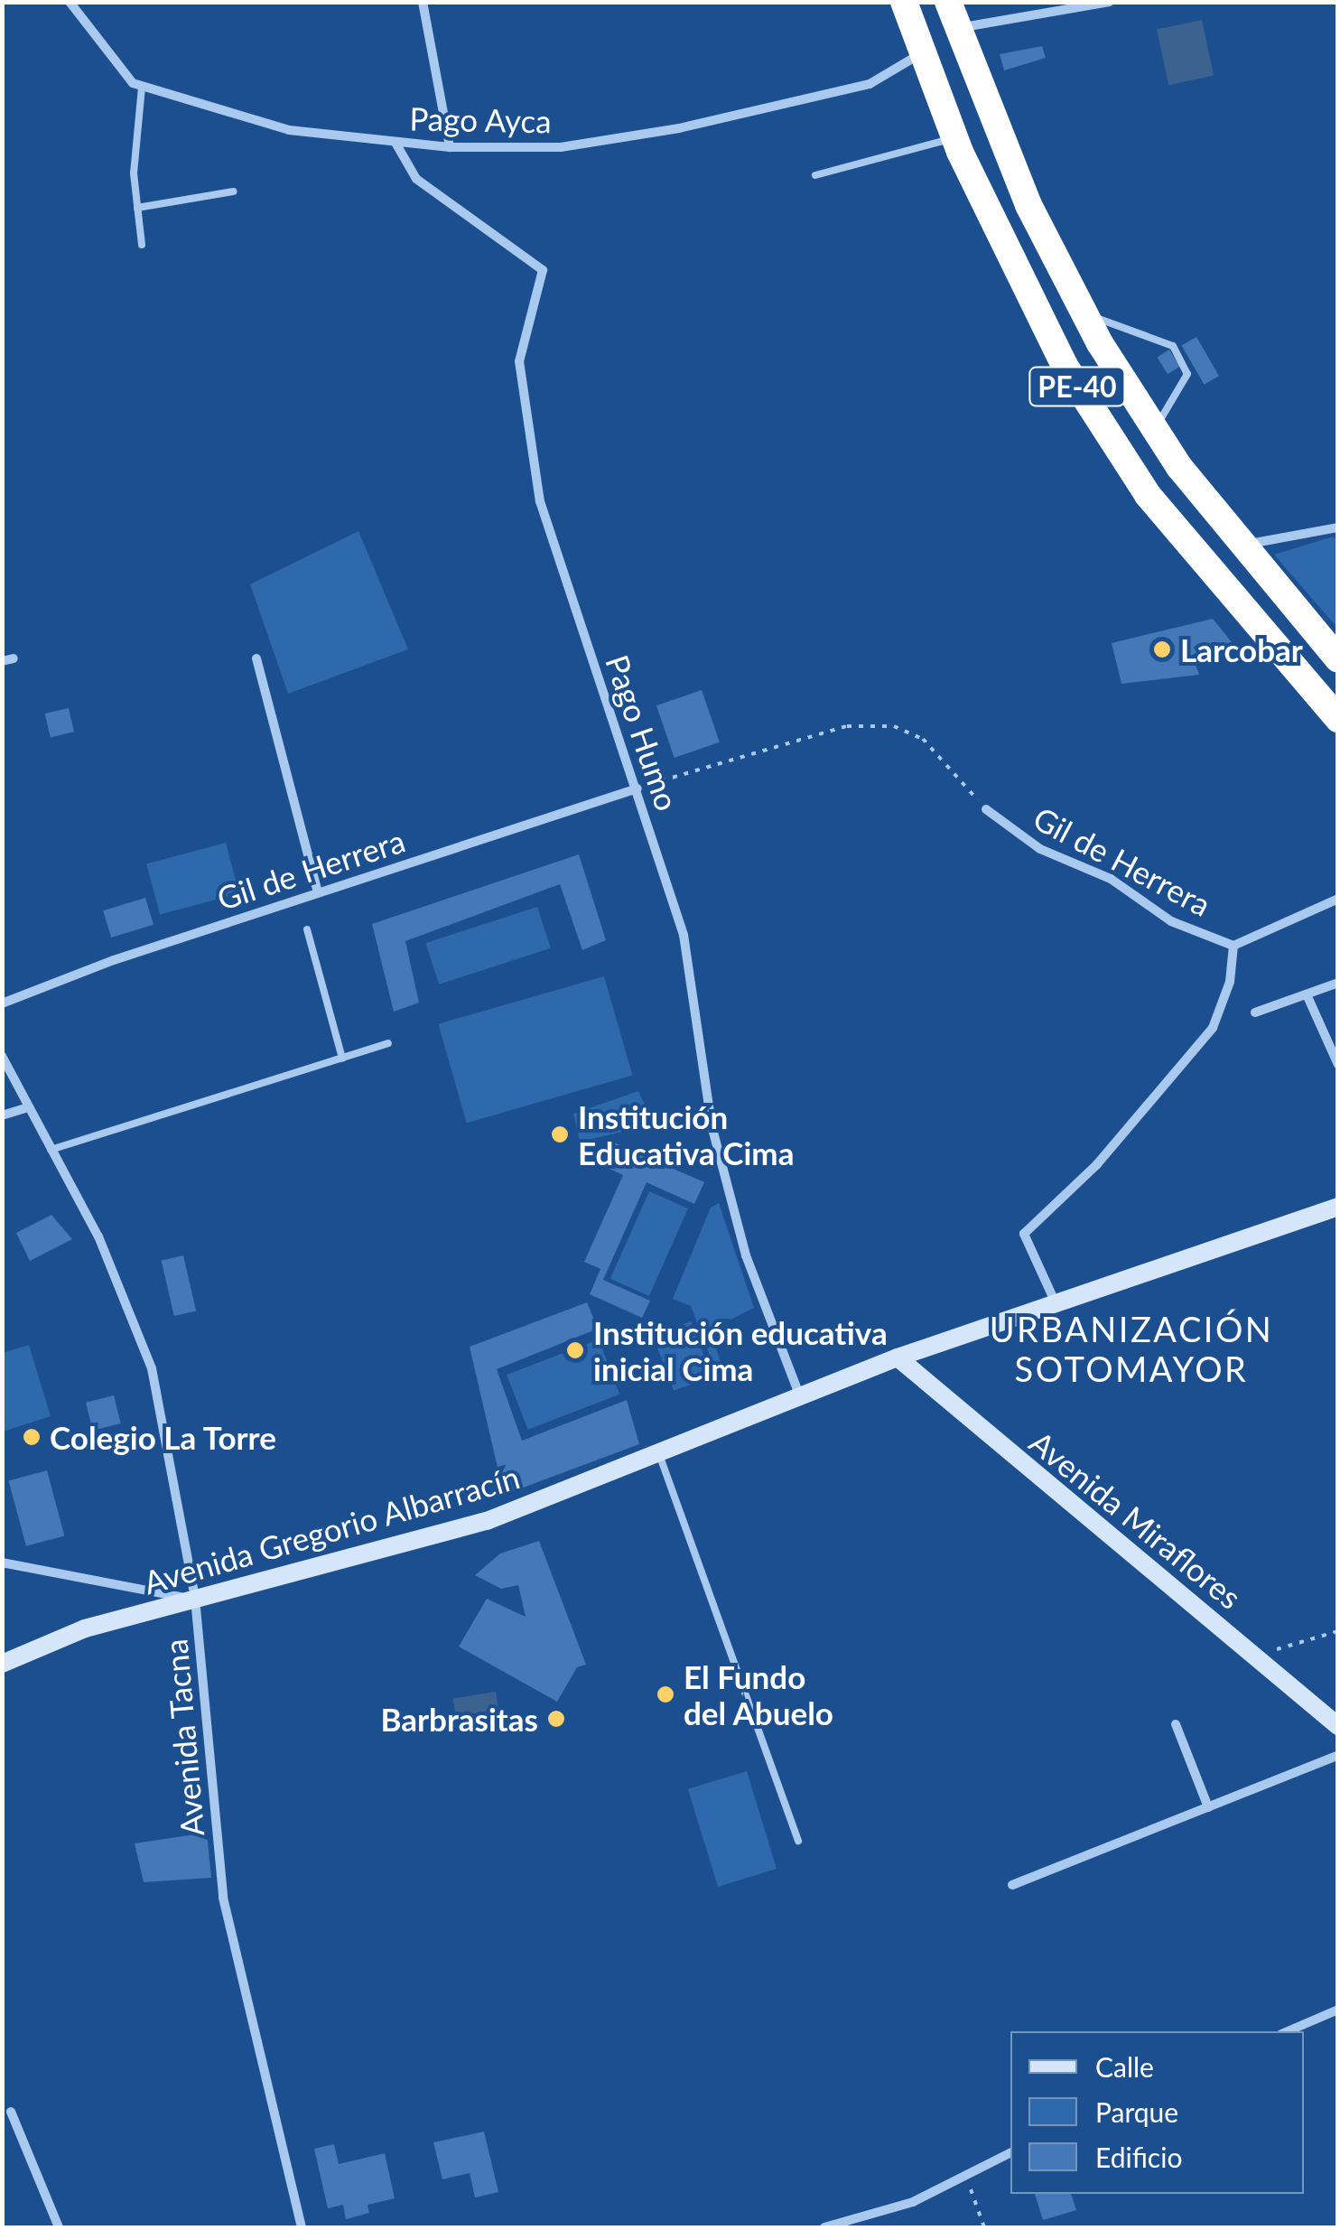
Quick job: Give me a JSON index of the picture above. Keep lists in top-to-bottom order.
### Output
{
  "streets": {
    "highway": ["PE-40"],
    "street": [
      "Pago Ayca",
      "Pago Humo",
      "Gil de Herrera",
      "Avenida Miraflores",
      "Avenida Gregorio Albarracín",
      "Avenida Tacna"
    ]
  },
  "crossings": [
    ["Pago Ayca", "PE-40"],
    ["Pago Ayca", "Pago Humo"],
    ["Pago Humo", "Gil de Herrera"],
    ["Pago Humo", "Avenida Gregorio Albarracín"],
    ["Avenida Miraflores", "Avenida Gregorio Albarracín"],
    ["Avenida Gregorio Albarracín", "Avenida Tacna"]
  ],
  "districts": ["URBANIZACIÓN SOTOMAYOR"],
  "places": [
    "Larcobar",
    "Institución Educativa Cima",
    "Institución educativa inicial Cima",
    "Colegio La Torre",
    "El Fundo del Abuelo",
    "Barbrasitas"
  ],
  "legend": ["Calle", "Parque", "Edificio"]
}
